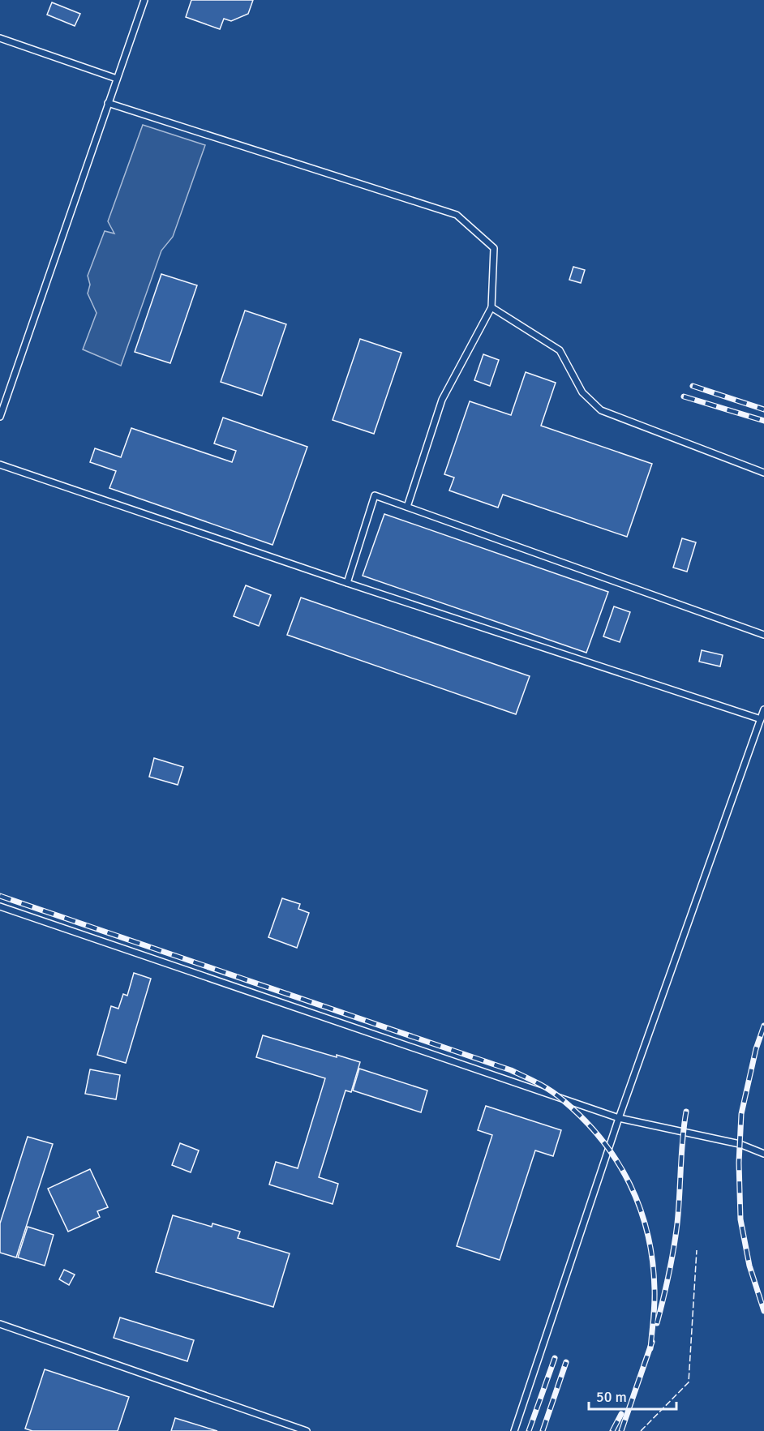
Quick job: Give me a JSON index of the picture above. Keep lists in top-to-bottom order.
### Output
{
  "scale_bar": "50 m"
}
